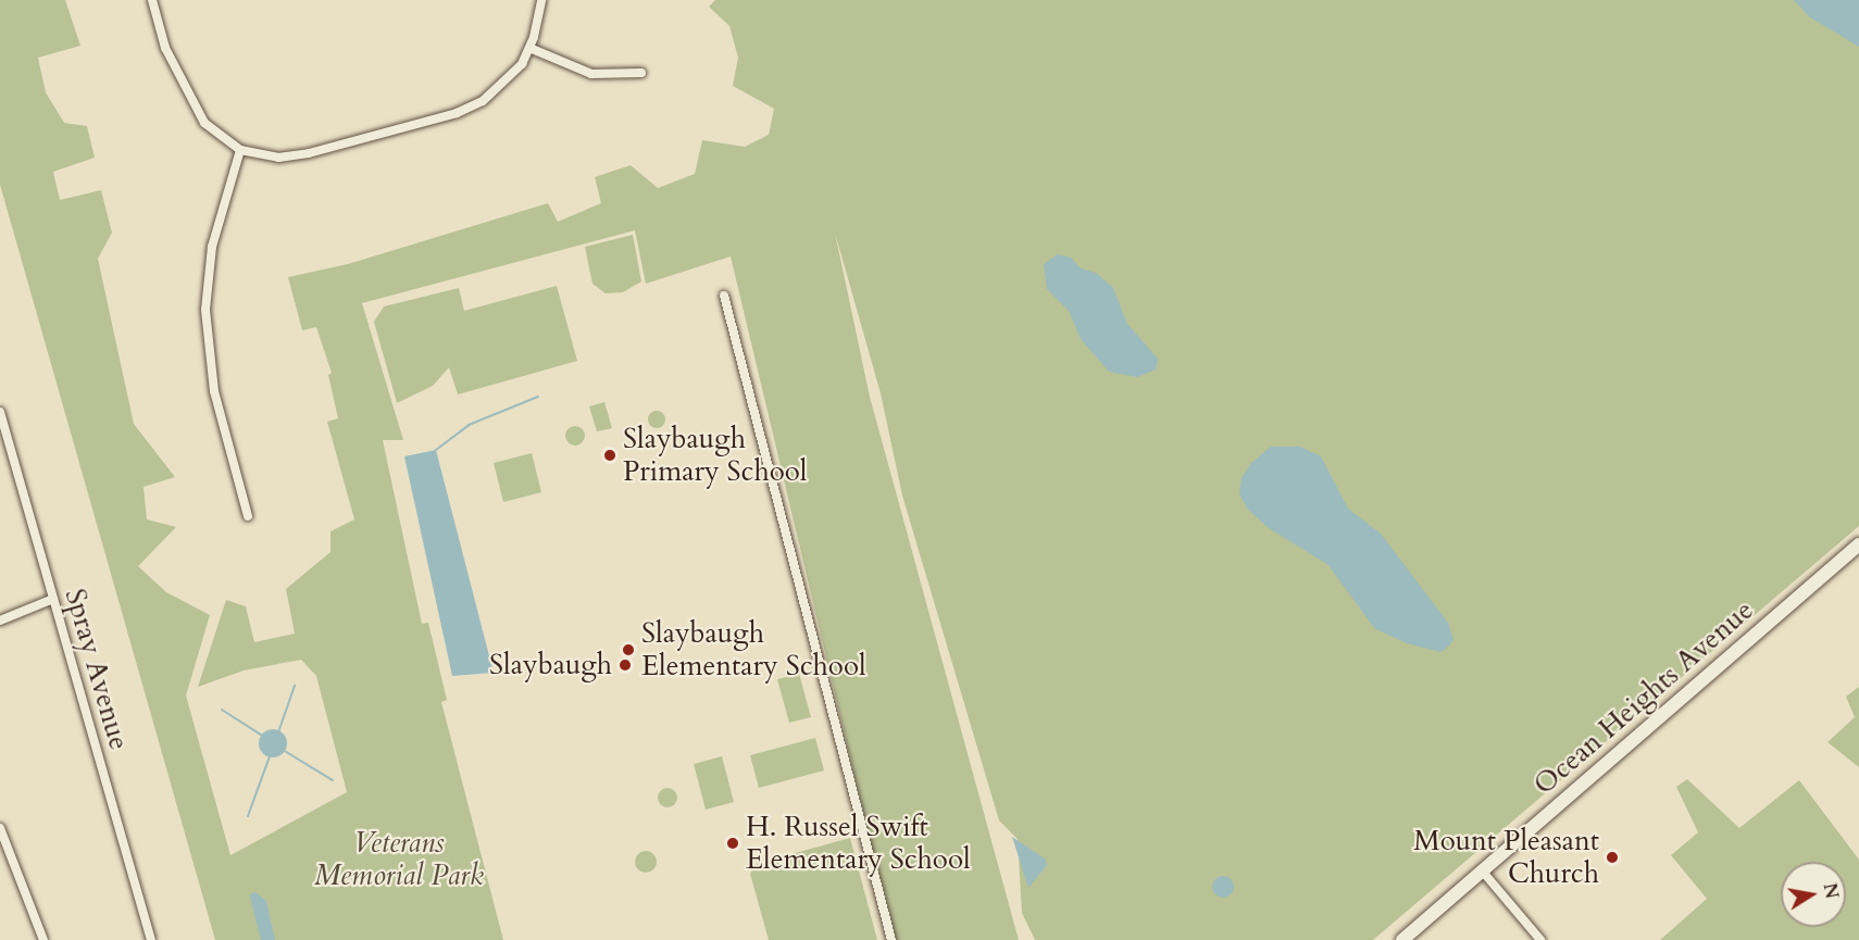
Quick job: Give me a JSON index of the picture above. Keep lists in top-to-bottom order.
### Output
{
  "streets": {
    "main road": ["Ocean Heights Avenue"],
    "street": ["Spray Avenue"]
  },
  "parks": ["Veterans Memorial Park"],
  "places": [
    "Slaybaugh Primary School",
    "Slaybaugh Elementary School",
    "Slaybaugh",
    "H. Russel Swift Elementary School",
    "Mount Pleasant Church"
  ],
  "north": "right"
}
